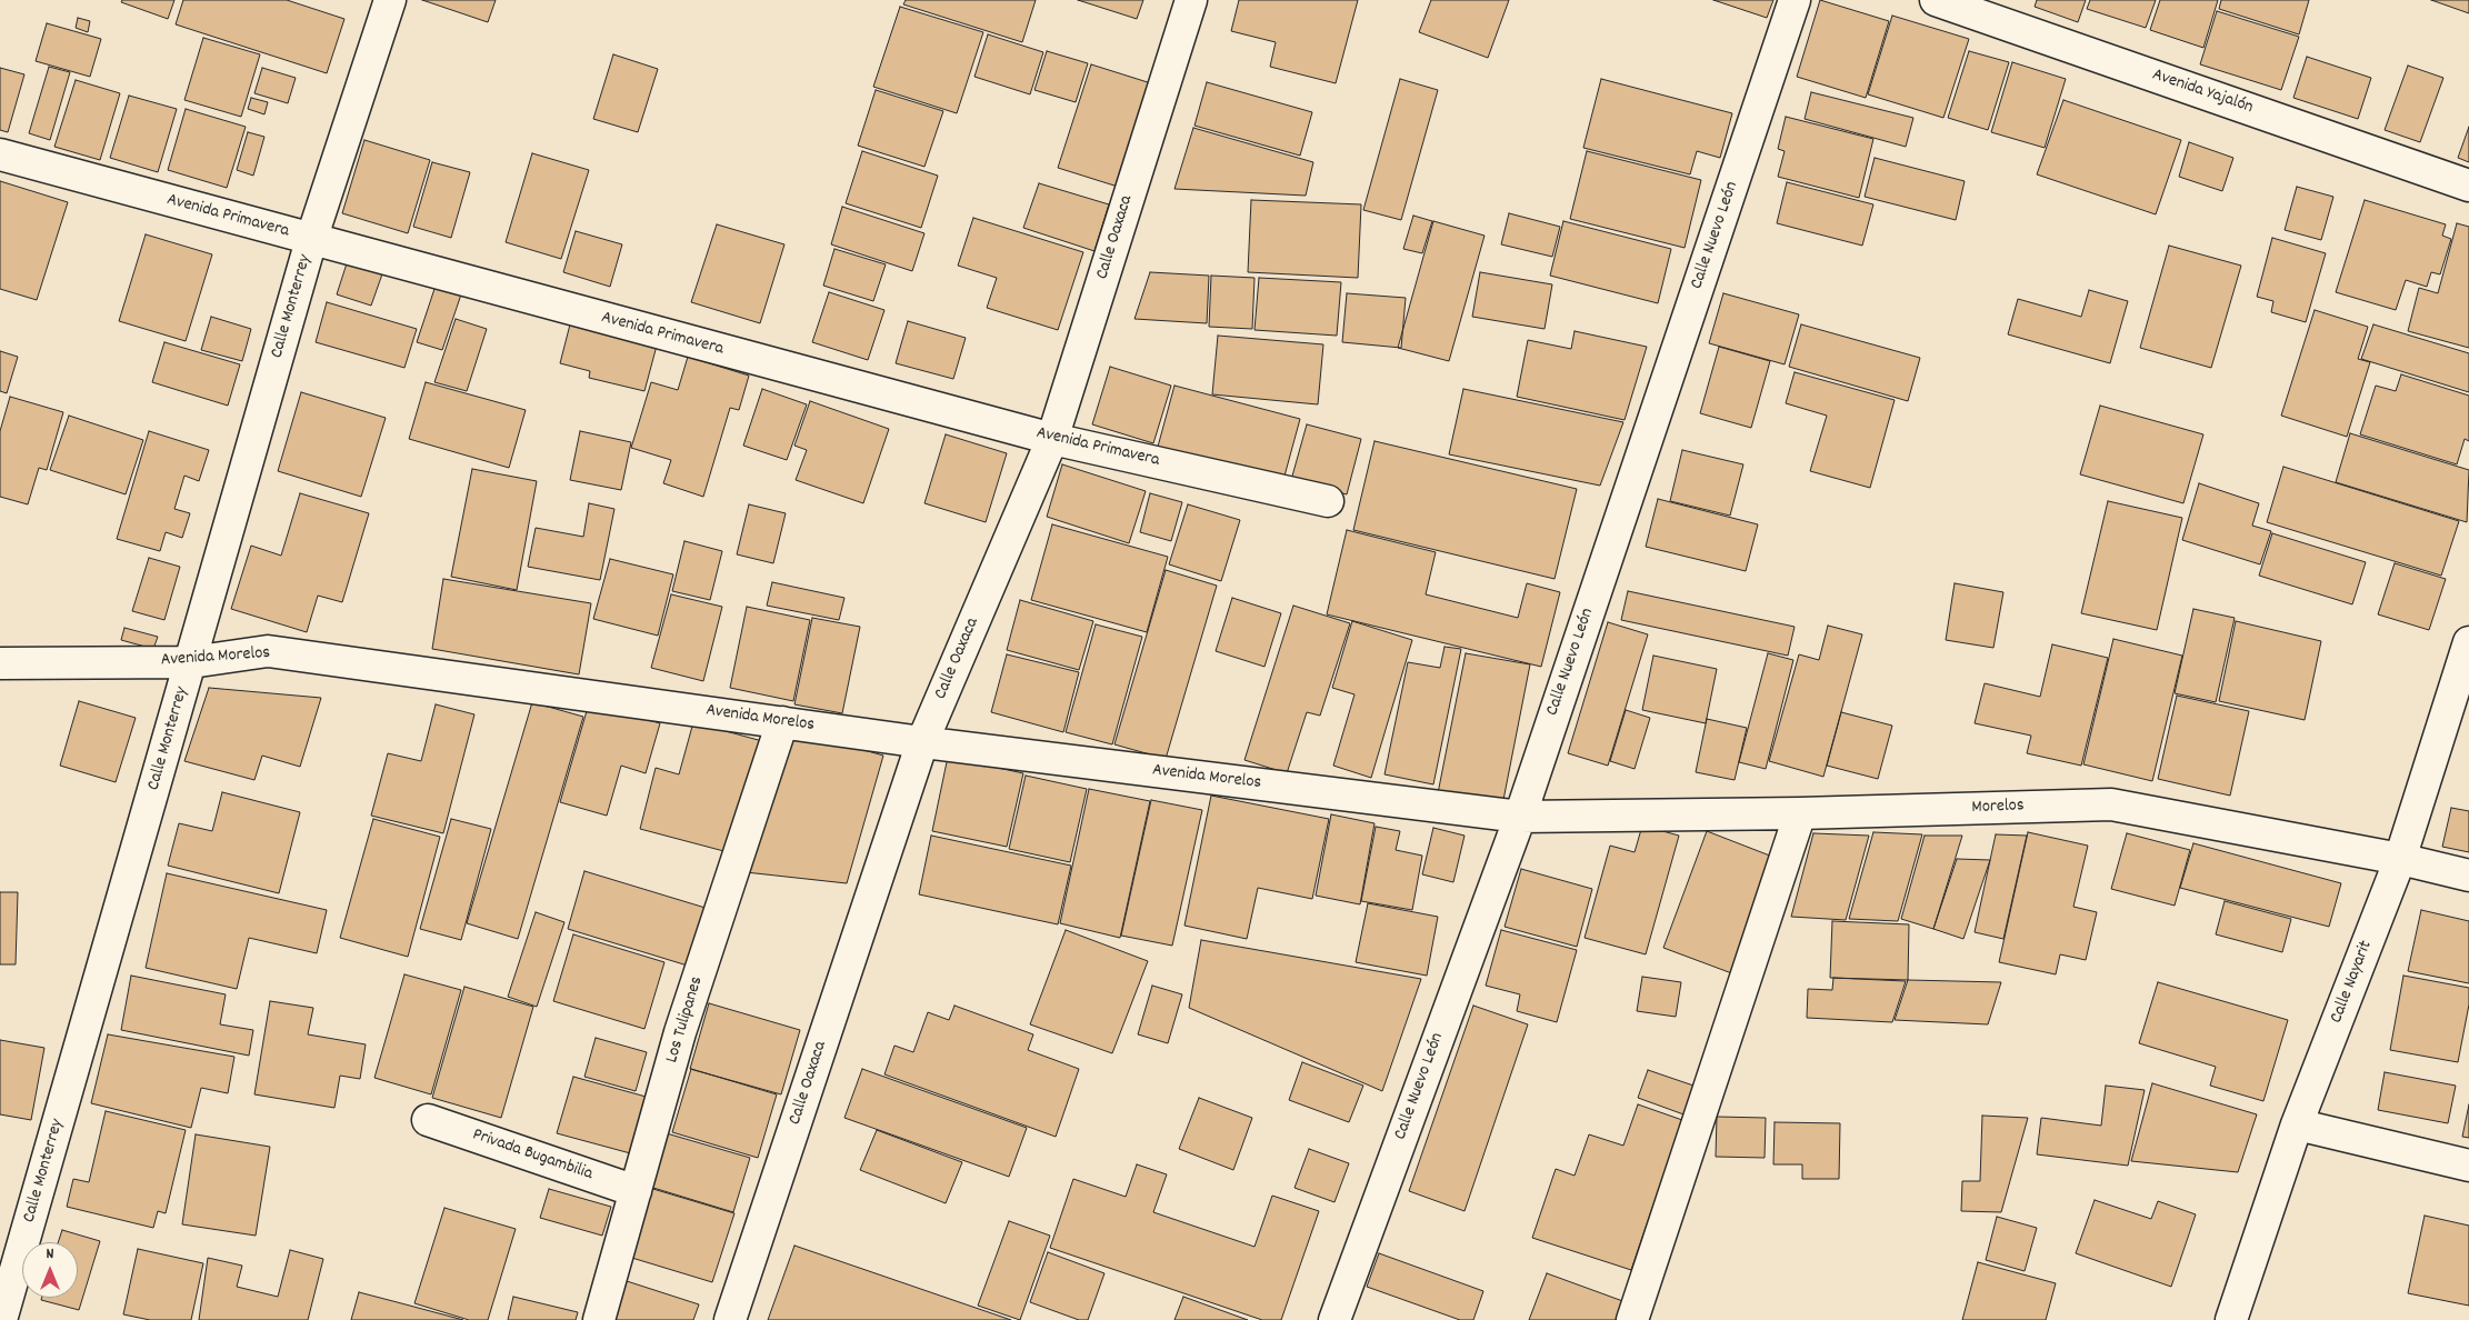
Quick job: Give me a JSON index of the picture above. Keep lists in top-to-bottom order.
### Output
{
  "streets": {
    "street": [
      "Avenida Yajalón",
      "Avenida Primavera",
      "Calle Nuevo León",
      "Calle Oaxaca",
      "Calle Monterrey",
      "Avenida Morelos",
      "Morelos",
      "Calle Nayarit",
      "Los Tulipanes",
      "Privada Bugambilia"
    ]
  },
  "crossings": [
    ["Avenida Primavera", "Calle Oaxaca"],
    ["Avenida Primavera", "Calle Monterrey"],
    ["Calle Nuevo León", "Avenida Morelos"],
    ["Calle Nuevo León", "Morelos"],
    ["Calle Oaxaca", "Avenida Morelos"],
    ["Calle Monterrey", "Avenida Morelos"],
    ["Avenida Morelos", "Morelos"],
    ["Avenida Morelos", "Los Tulipanes"],
    ["Morelos", "Calle Nayarit"],
    ["Los Tulipanes", "Privada Bugambilia"]
  ],
  "north": "top"
}
